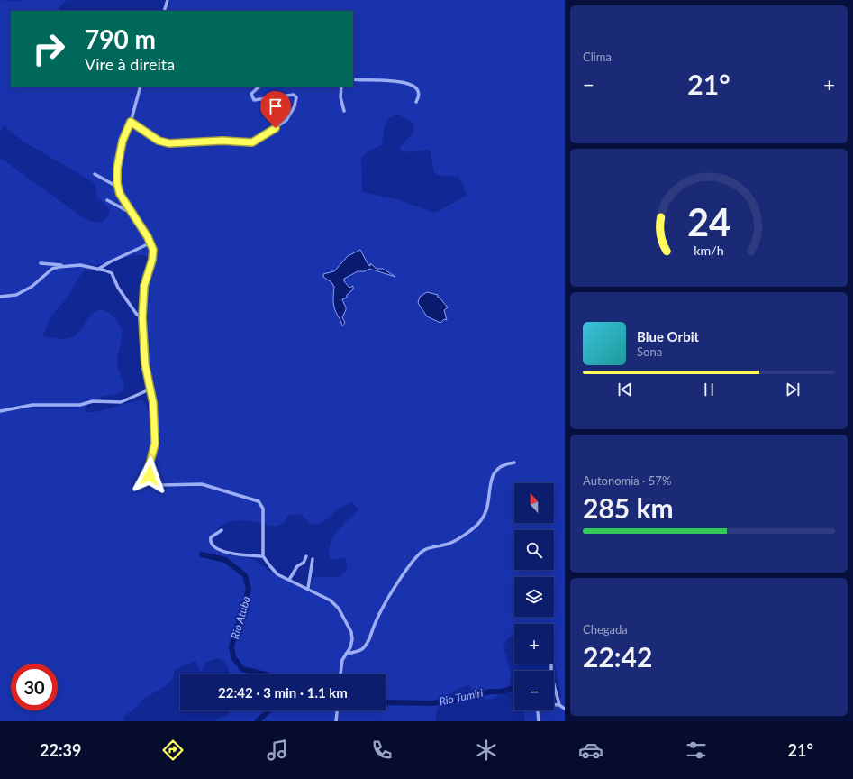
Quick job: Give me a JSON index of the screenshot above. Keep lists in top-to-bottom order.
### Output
{
  "water": ["Rio Atuba", "Rio Tumiri"],
  "north": "top",
  "page": {
    "tile": [
      "Clima",
      ["Autonomia · 57%", "285 km"],
      ["Chegada", "22:42"]
    ],
    "turn": ["790 m", "Vire à direita"],
    "heat": ["−", "21°", "+"],
    "song": ["Blue Orbit", "Sona"],
    "map_buttons": ["+", "−"],
    "limit": "30",
    "trip": "22:42 · 3 min · 1.1 km",
    "tabs": ["22:39", "21°"],
    "gauge": ["24", "km/h"]
  }
}
